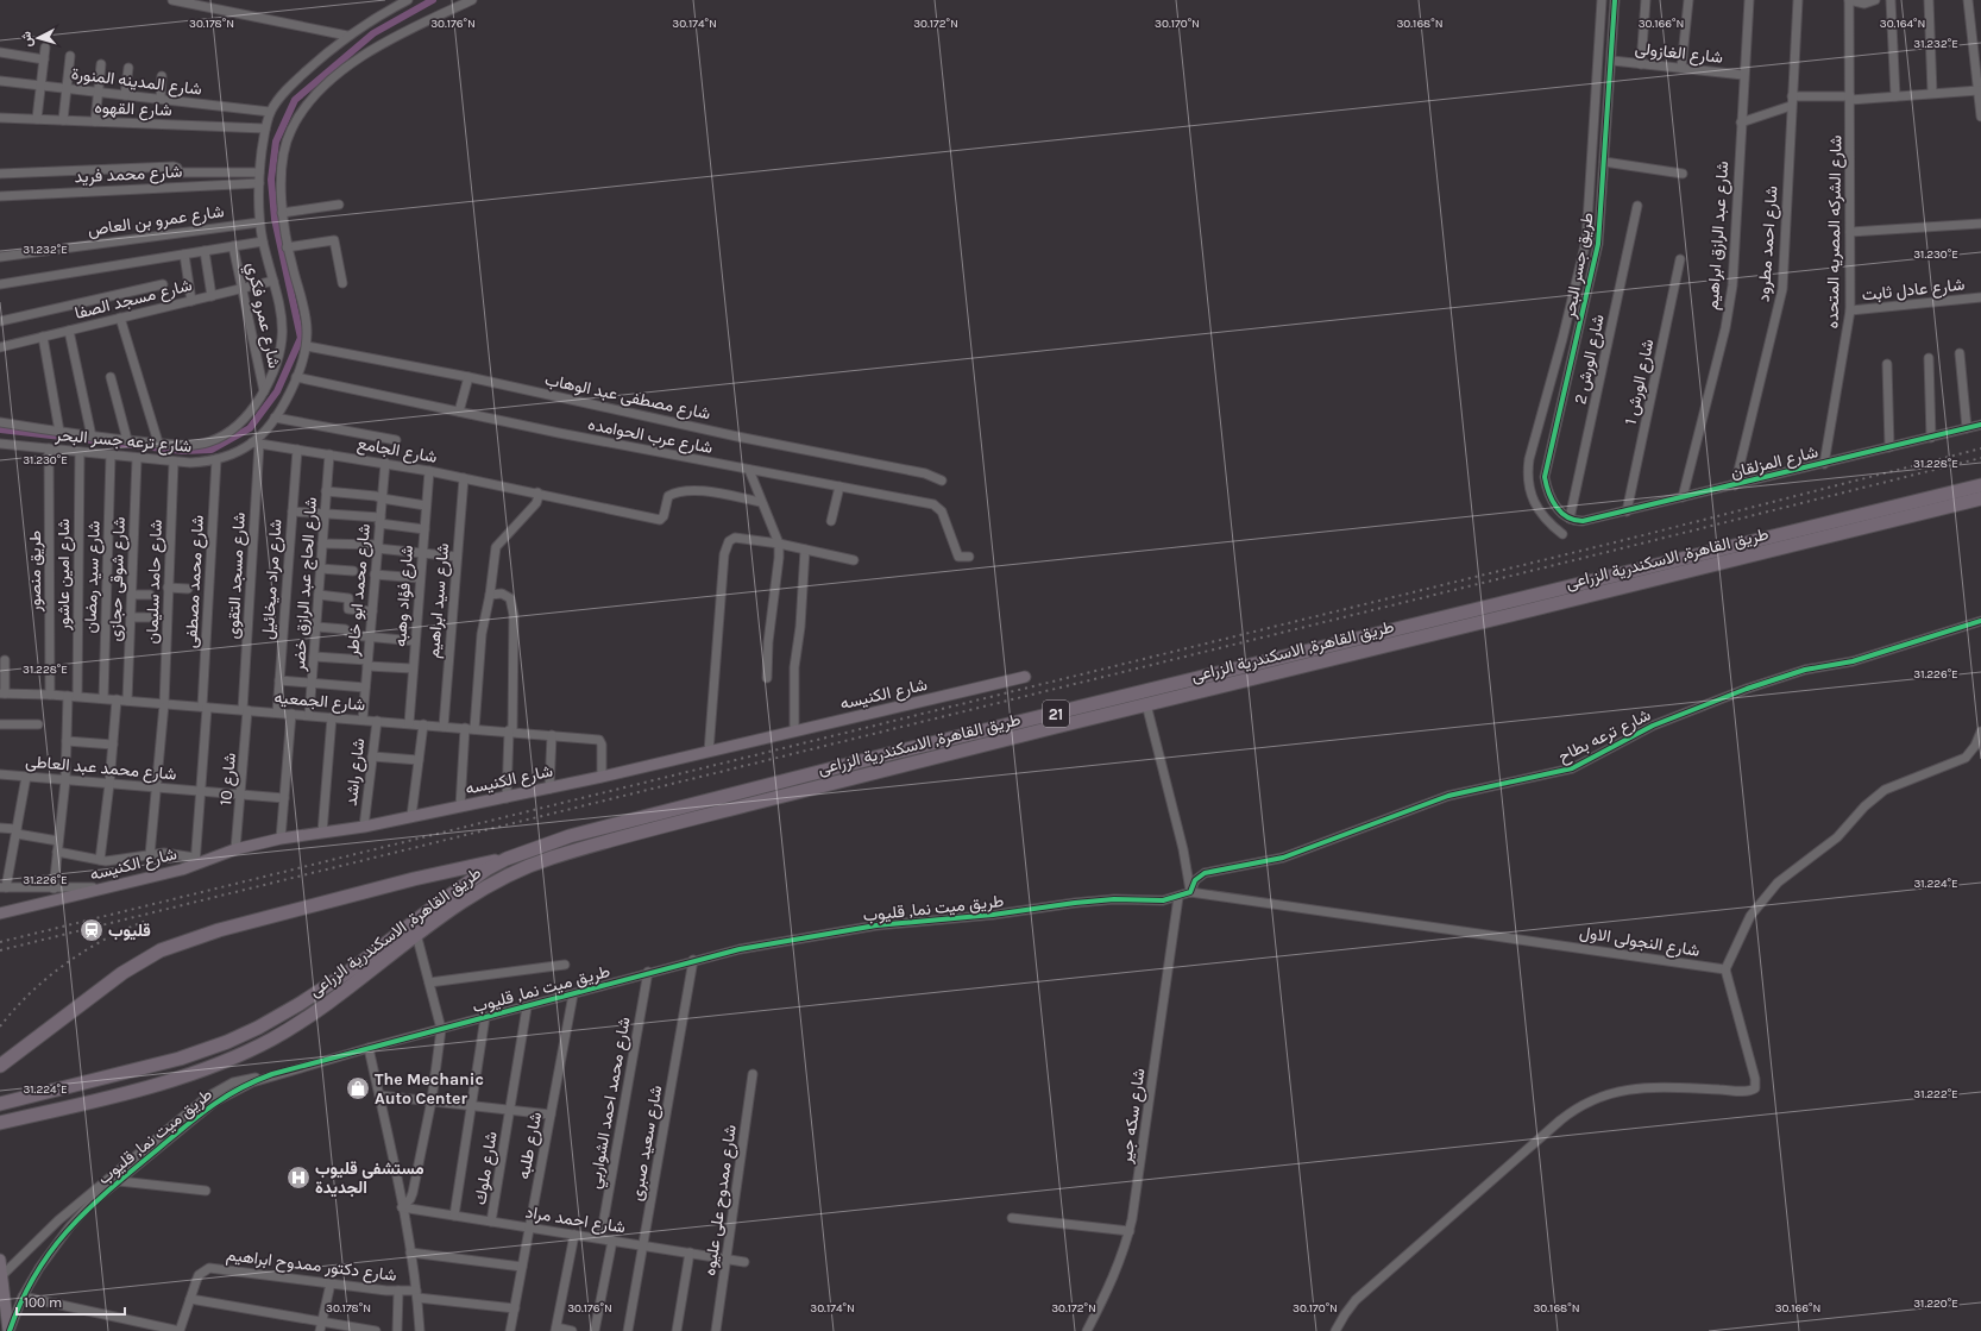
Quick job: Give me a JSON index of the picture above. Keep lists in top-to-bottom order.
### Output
{
  "streets": {
    "highway": ["طريق القاهرة, الاسكندرية الزراعى", "21"],
    "main road": ["شارع الكنيسه"],
    "street": [
      "شارع الغازولى",
      "شارع المدينه المنورة",
      "شارع القهوه",
      "شارع محمد فريد",
      "شارع عمرو بن العاص",
      "شارع الشركه المصريه المتحده",
      "شارع عبد الرازق ابراهيم",
      "شارع احمد مطرود",
      "طريق جسر البحر",
      "شارع عادل ثابت",
      "شارع مسجد الصفا",
      "شارع عمرو فكري",
      "شارع الورش 2",
      "شارع الورش 1",
      "شارع مصطفى عبد الوهاب",
      "شارع عرب الحوامده",
      "شارع ترعه جسر البحر",
      "شارع الجامع",
      "شارع المزلقان",
      "طريق منصور",
      "شارع امين عاشور",
      "شارع مسجد التقوى",
      "شارع سيد رمضان",
      "شارع شوقى حجازى",
      "شارع مراد ميخائيل",
      "شارع حامد سليمان",
      "شارع محمد مصطفى",
      "شارع الحاج عبد الرازق خضر",
      "شارع محمد ابو خاطر",
      "شارع فؤاد وهبه",
      "شارع سيد ابراهيم",
      "شارع الجمعيه",
      "شارع ترعه بطاح",
      "شارع محمد عبد العاطى",
      "شارع راشد",
      "شارع 10",
      "طريق ميت نما, قليوب",
      "شارع النجولى الاول",
      "شارع محمد احمد الشواربي",
      "شارع سكه جير",
      "شارع سعيد صبرى",
      "شارع طلبه",
      "شارع ملوك",
      "شارع ممدوح على عليوه",
      "شارع احمد مراد",
      "شارع دكتور ممدوح ابراهيم"
    ]
  },
  "crossings": [
    ["شارع الغازولى", "شارع عبد الرازق ابراهيم"],
    ["شارع الغازولى", "طريق جسر البحر"],
    ["شارع المدينه المنورة", "شارع ترعه جسر البحر"],
    ["شارع القهوه", "شارع ترعه جسر البحر"],
    ["شارع محمد فريد", "شارع ترعه جسر البحر"],
    ["شارع عمرو بن العاص", "شارع ترعه جسر البحر"],
    ["شارع الشركه المصريه المتحده", "شارع عادل ثابت"],
    ["شارع الشركه المصريه المتحده", "شارع المزلقان"],
    ["شارع عبد الرازق ابراهيم", "شارع المزلقان"],
    ["شارع احمد مطرود", "شارع المزلقان"],
    ["طريق جسر البحر", "شارع الورش 2"],
    ["طريق جسر البحر", "شارع المزلقان"],
    ["شارع مسجد الصفا", "شارع عمرو فكري"],
    ["شارع مسجد الصفا", "شارع ترعه جسر البحر"],
    ["شارع عمرو فكري", "شارع ترعه جسر البحر"],
    ["شارع الورش 2", "شارع المزلقان"],
    ["شارع الورش 1", "شارع المزلقان"],
    ["شارع مصطفى عبد الوهاب", "شارع ترعه جسر البحر"],
    ["شارع عرب الحوامده", "شارع ترعه جسر البحر"],
    ["شارع ترعه جسر البحر", "شارع الجامع"],
    ["شارع ترعه جسر البحر", "طريق منصور"],
    ["شارع ترعه جسر البحر", "شارع امين عاشور"],
    ["شارع ترعه جسر البحر", "شارع مسجد التقوى"],
    ["شارع ترعه جسر البحر", "شارع سيد رمضان"],
    ["شارع ترعه جسر البحر", "شارع شوقى حجازى"],
    ["شارع ترعه جسر البحر", "شارع حامد سليمان"],
    ["شارع ترعه جسر البحر", "شارع محمد مصطفى"],
    ["شارع الجامع", "شارع مسجد التقوى"],
    ["شارع الجامع", "شارع مراد ميخائيل"],
    ["شارع الجامع", "شارع الحاج عبد الرازق خضر"],
    ["شارع الجامع", "شارع محمد ابو خاطر"],
    ["شارع الجامع", "شارع فؤاد وهبه"],
    ["شارع الجامع", "شارع سيد ابراهيم"],
    ["طريق منصور", "شارع الجمعيه"],
    ["شارع امين عاشور", "شارع الجمعيه"],
    ["شارع امين عاشور", "شارع محمد عبد العاطى"],
    ["شارع مسجد التقوى", "شارع الجمعيه"],
    ["شارع مسجد التقوى", "شارع 10"],
    ["شارع سيد رمضان", "شارع الجمعيه"],
    ["شارع شوقى حجازى", "شارع الجمعيه"],
    ["شارع مراد ميخائيل", "شارع الجمعيه"],
    ["شارع حامد سليمان", "شارع الجمعيه"],
    ["شارع حامد سليمان", "شارع محمد عبد العاطى"],
    ["شارع محمد مصطفى", "شارع الكنيسه"],
    ["شارع محمد مصطفى", "شارع الجمعيه"],
    ["شارع محمد مصطفى", "شارع محمد عبد العاطى"],
    ["شارع الحاج عبد الرازق خضر", "شارع الجمعيه"],
    ["شارع محمد ابو خاطر", "شارع الجمعيه"],
    ["شارع فؤاد وهبه", "شارع الجمعيه"],
    ["شارع سيد ابراهيم", "شارع الجمعيه"],
    ["شارع الكنيسه", "شارع الجمعيه"],
    ["شارع الكنيسه", "شارع راشد"],
    ["شارع الكنيسه", "شارع 10"],
    ["شارع الجمعيه", "شارع راشد"],
    ["شارع الجمعيه", "شارع 10"],
    ["شارع ترعه بطاح", "طريق ميت نما, قليوب"],
    ["شارع ترعه بطاح", "شارع النجولى الاول"],
    ["شارع محمد عبد العاطى", "شارع 10"],
    ["طريق ميت نما, قليوب", "شارع النجولى الاول"],
    ["طريق ميت نما, قليوب", "شارع محمد احمد الشواربي"],
    ["طريق ميت نما, قليوب", "شارع سكه جير"],
    ["طريق ميت نما, قليوب", "شارع سعيد صبرى"],
    ["طريق ميت نما, قليوب", "شارع طلبه"],
    ["طريق ميت نما, قليوب", "شارع ملوك"],
    ["شارع محمد احمد الشواربي", "شارع احمد مراد"],
    ["شارع سعيد صبرى", "شارع احمد مراد"],
    ["شارع طلبه", "شارع احمد مراد"],
    ["شارع طلبه", "شارع دكتور ممدوح ابراهيم"],
    ["شارع ملوك", "شارع احمد مراد"],
    ["شارع ممدوح على عليوه", "شارع احمد مراد"]
  ],
  "places": {
    "station": ["قليوب"],
    "shop": ["The Mechanic Auto Center"],
    "hospital": ["مستشفى قليوب الجديدة"]
  },
  "scale_bar": "100 m",
  "north": "left",
  "coordinates": [
    "30.178°N",
    "30.176°N",
    "30.174°N",
    "30.172°N",
    "30.170°N",
    "30.168°N",
    "30.166°N",
    "30.164°N",
    "31.232°E",
    "31.230°E",
    "31.228°E",
    "31.226°E",
    "31.224°E",
    "31.222°E",
    "31.220°E"
  ]
}
